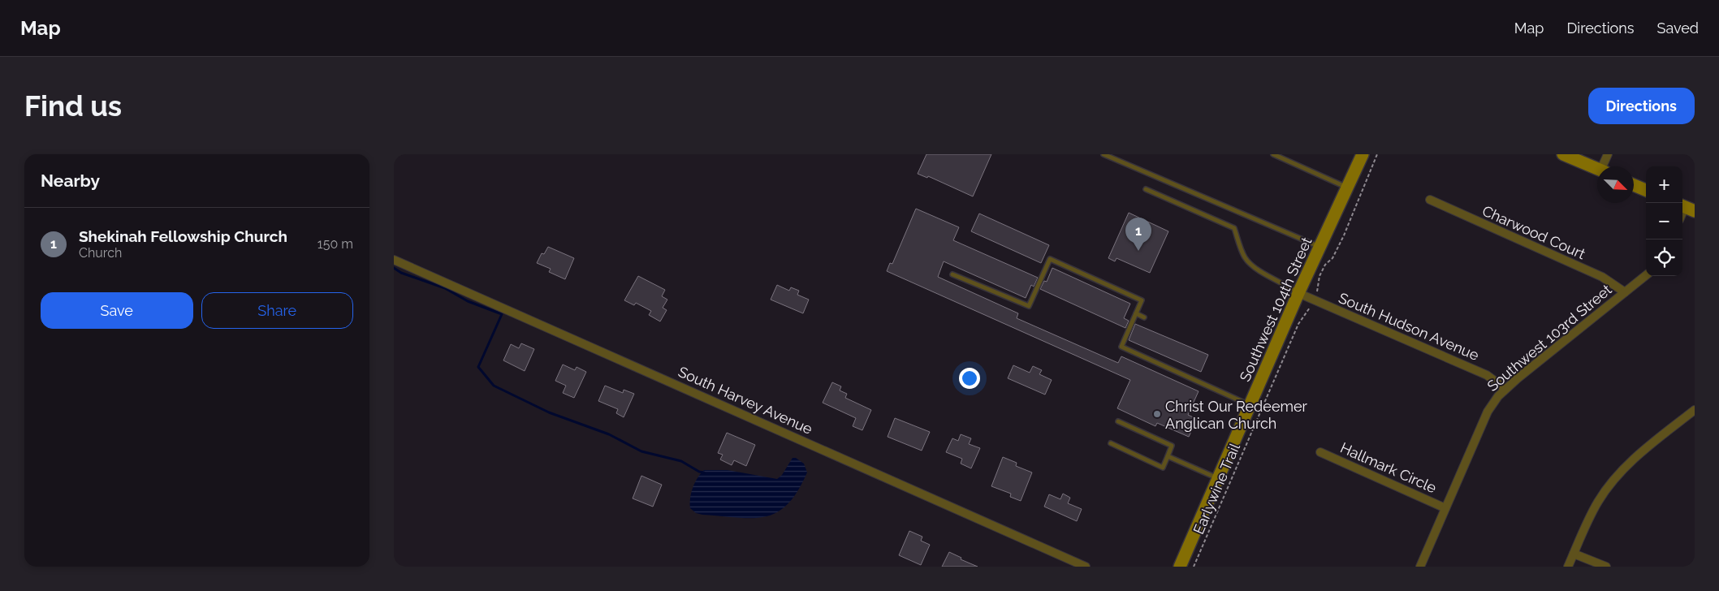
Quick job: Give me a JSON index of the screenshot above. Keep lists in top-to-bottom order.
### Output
{
  "streets": {
    "main road": ["Southwest 104th Street"],
    "street": [
      "Charwood Court",
      "South Hudson Avenue",
      "Southwest 103rd Street",
      "South Harvey Avenue",
      "Hallmark Circle"
    ],
    "path": ["Earlywine Trail"]
  },
  "crossings": [
    ["Charwood Court", "Southwest 103rd Street"],
    ["Southwest 104th Street", "South Hudson Avenue"],
    ["South Hudson Avenue", "Southwest 103rd Street"],
    ["South Hudson Avenue", "Earlywine Trail"],
    ["Southwest 103rd Street", "Hallmark Circle"]
  ],
  "places": ["Christ Our Redeemer Anglican Church"],
  "north": "bottom right",
  "page": {
    "header": "Map",
    "nav": ["Map", "Directions", "Saved"],
    "buttons": [
      "Directions",
      ["Save", "Share"]
    ],
    "title": "Find us",
    "heading": "Nearby",
    "map_buttons": ["+", "−"],
    "list": [
      {
        "mark": "1",
        "name": "Shekinah Fellowship Church",
        "note": "Church",
        "value": "150 m"
      }
    ],
    "pins": "1"
  }
}
